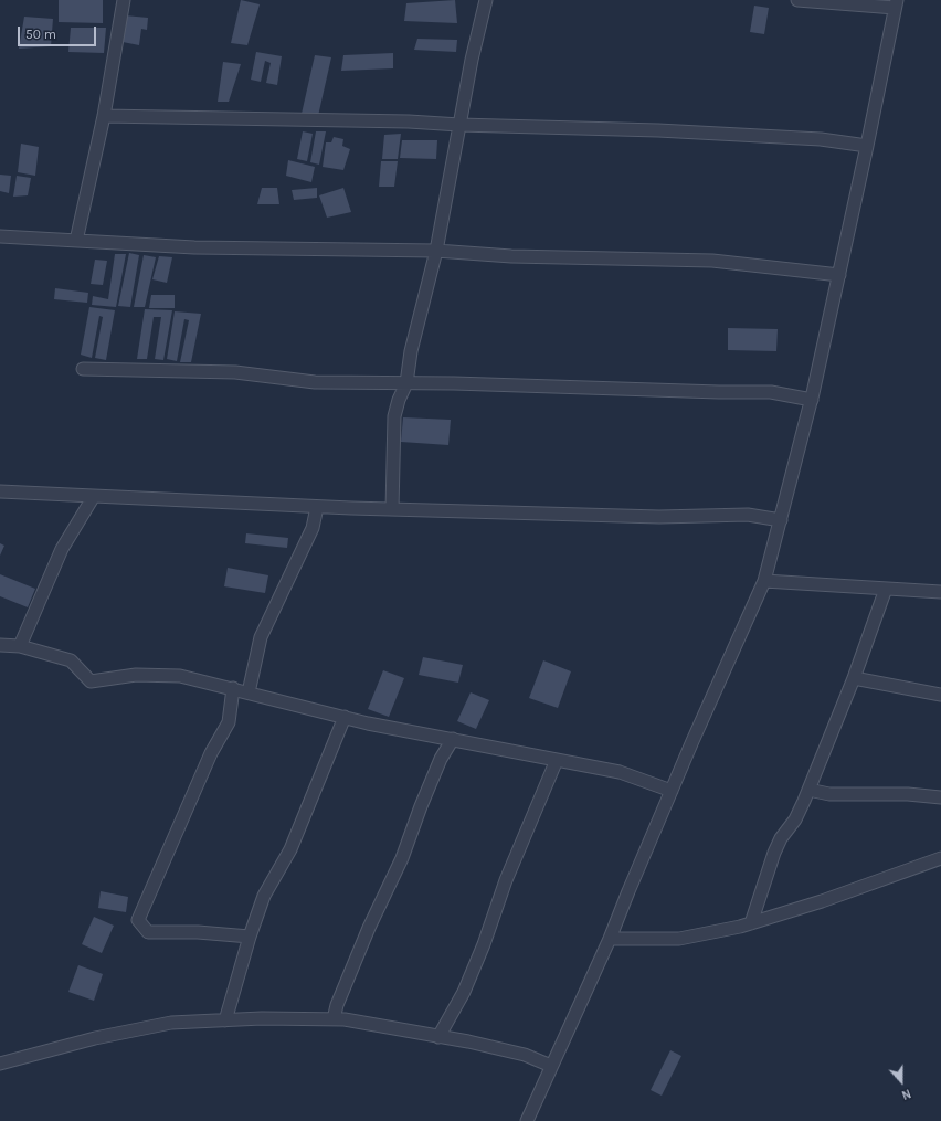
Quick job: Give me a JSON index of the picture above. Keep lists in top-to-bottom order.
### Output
{
  "scale_bar": "50 m",
  "north": "bottom"
}
